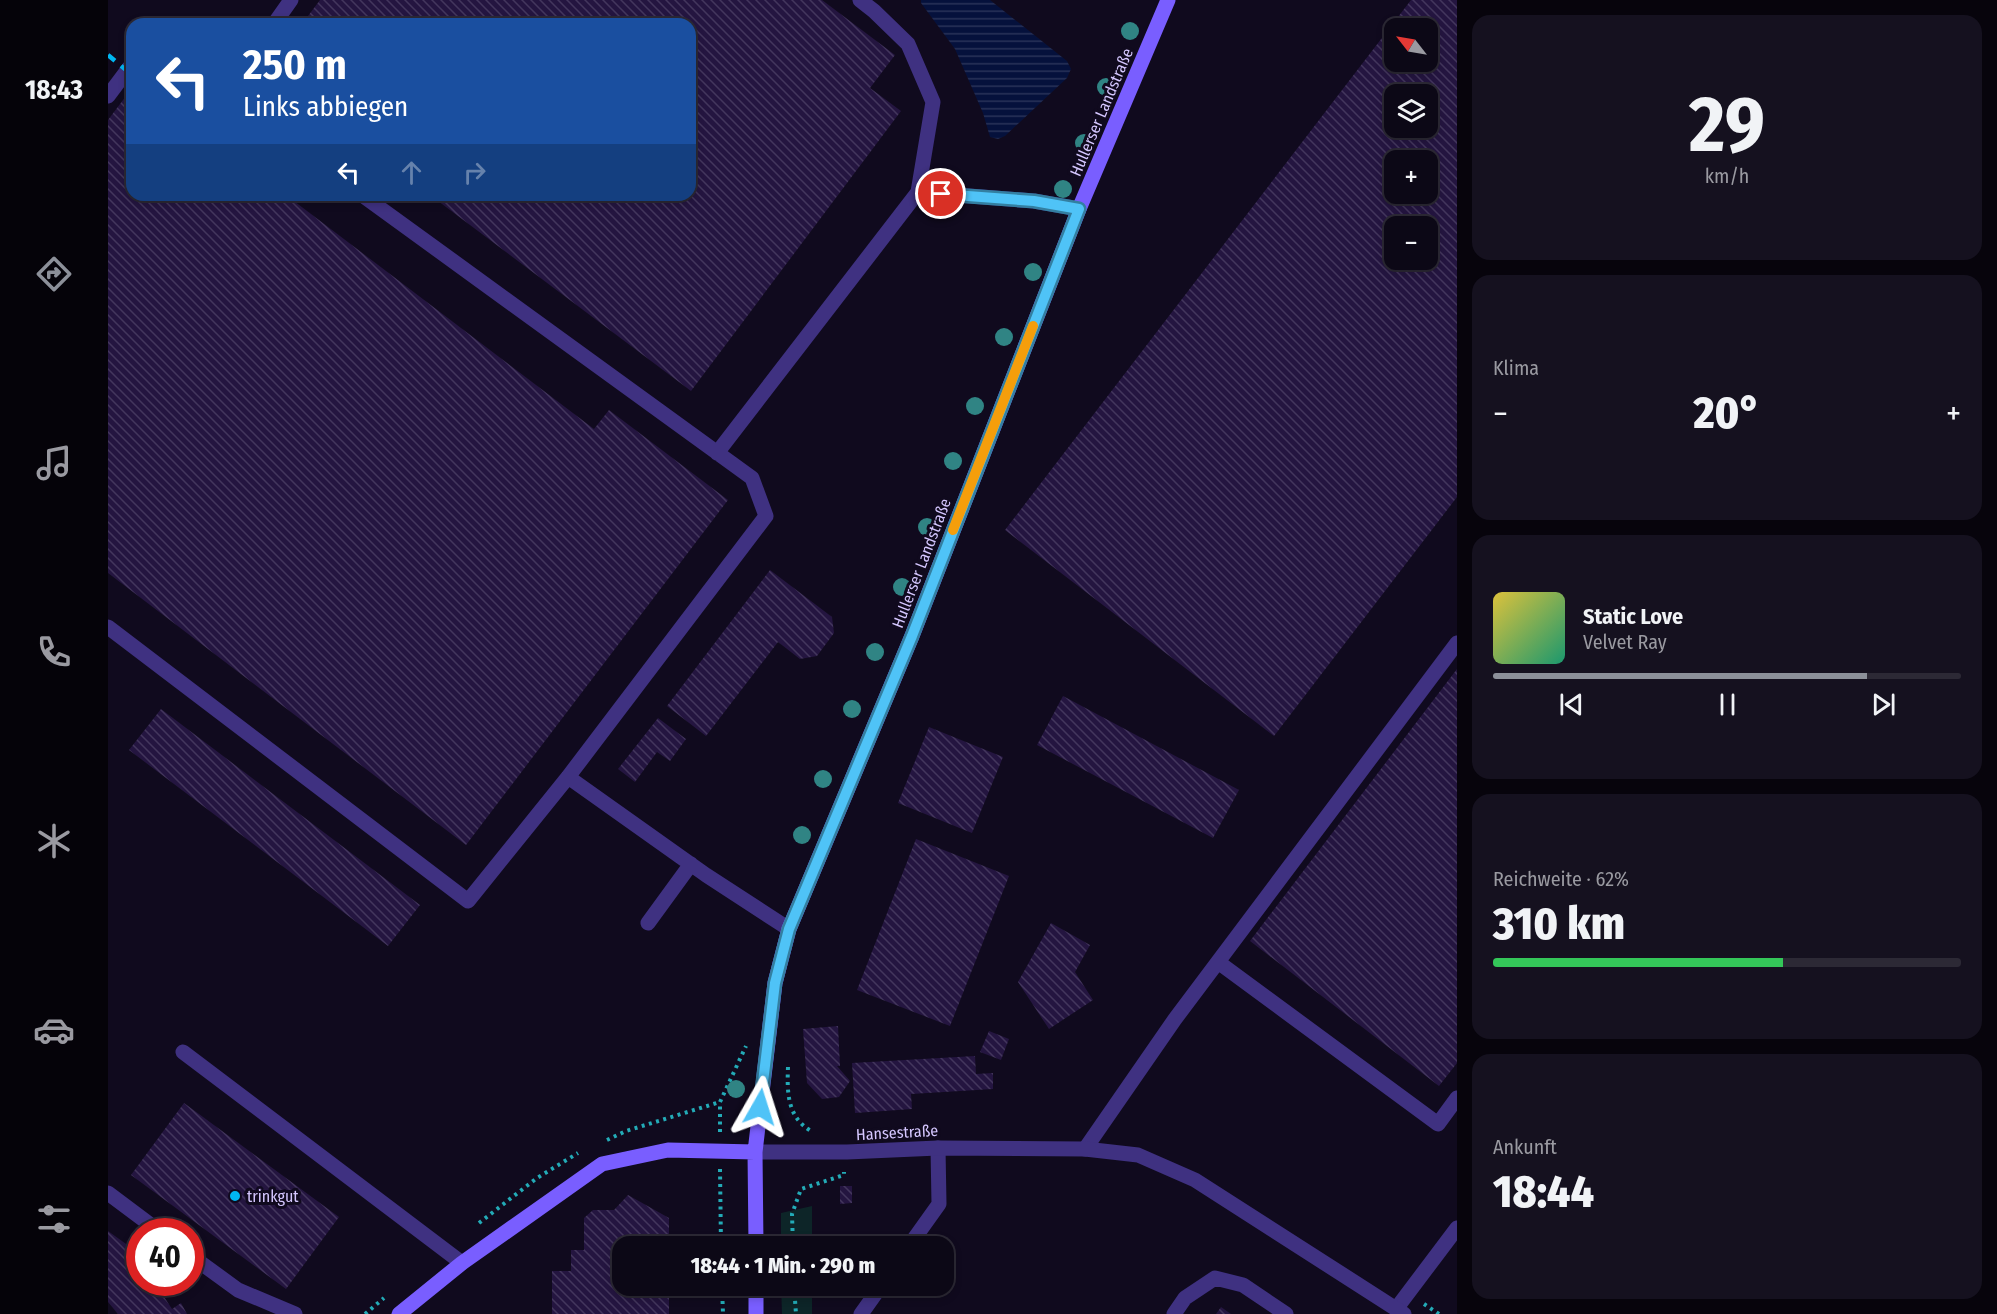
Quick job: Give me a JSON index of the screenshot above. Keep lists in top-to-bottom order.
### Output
{
  "streets": {
    "street": ["Hullerser Landstraße", "Hansestraße"]
  },
  "crossings": [
    ["Hullerser Landstraße", "Hansestraße"]
  ],
  "places": ["trinkgut"],
  "north": "top left",
  "page": {
    "tabs": "18:43",
    "tile": [
      ["29", "km/h"],
      "Klima",
      ["Reichweite · 62%", "310 km"],
      ["Ankunft", "18:44"]
    ],
    "map_buttons": ["+", "−"],
    "turn": ["250 m", "Links abbiegen"],
    "heat": ["−", "20°", "+"],
    "song": ["Static Love", "Velvet Ray"],
    "limit": "40",
    "trip": "18:44 · 1 Min. · 290 m"
  }
}
